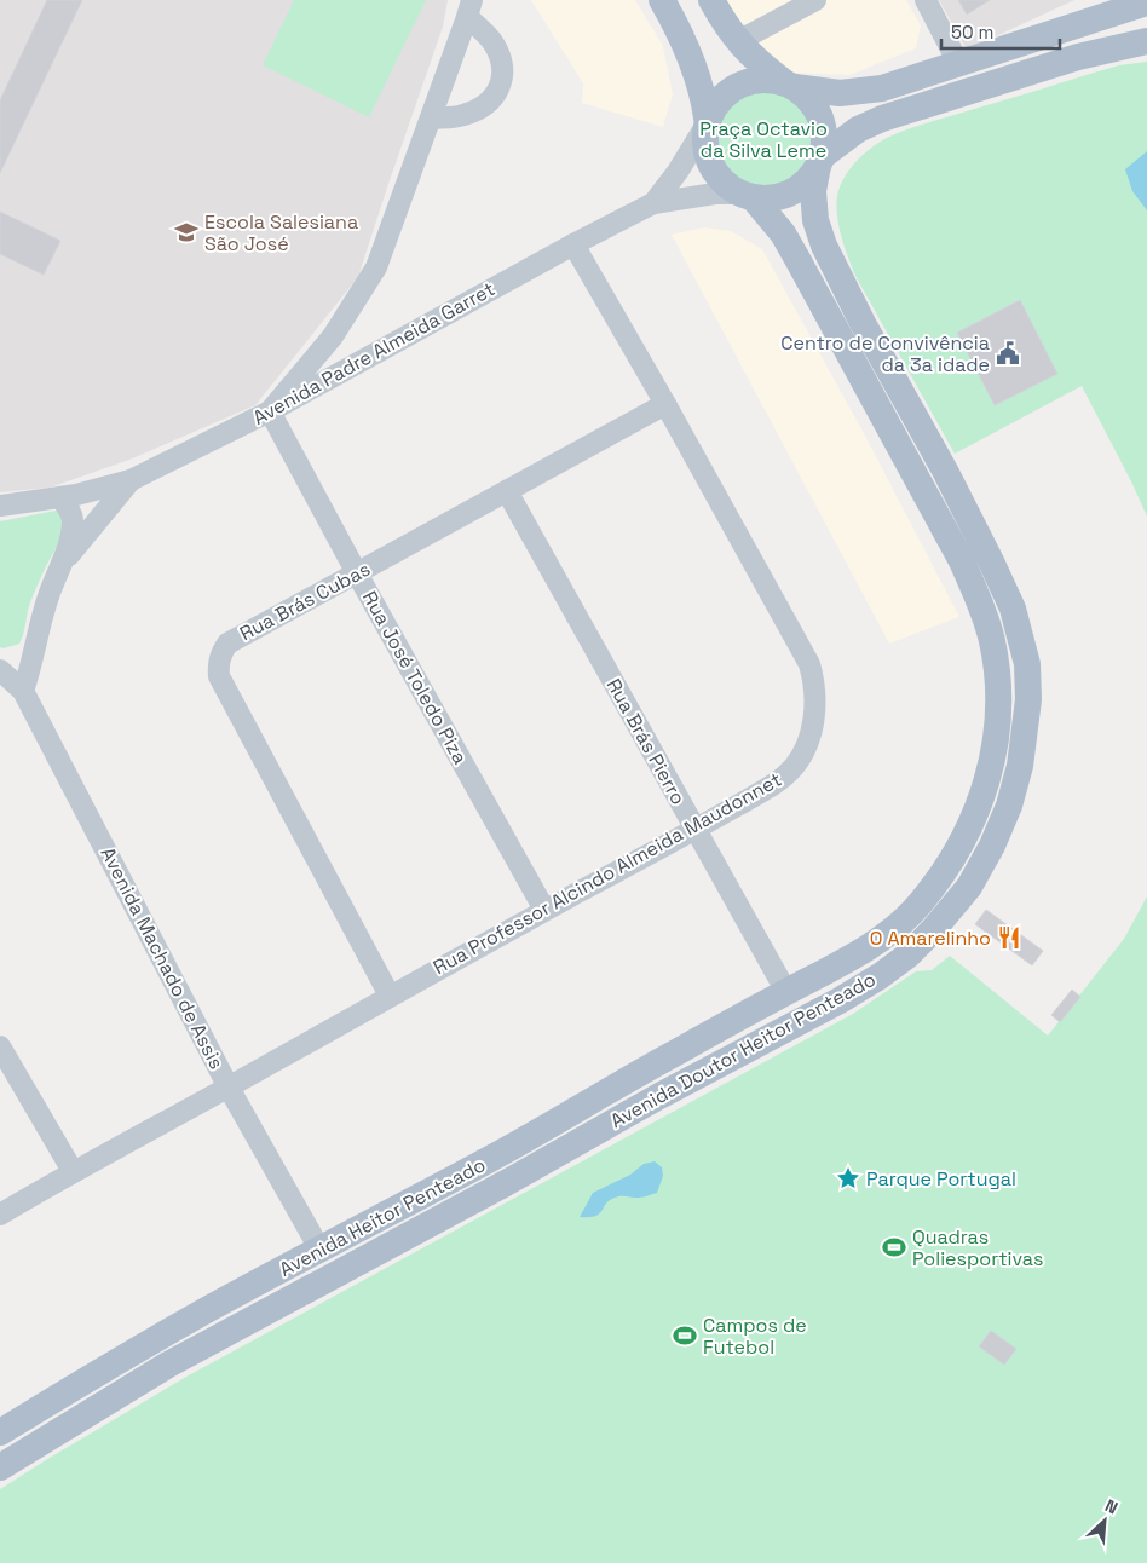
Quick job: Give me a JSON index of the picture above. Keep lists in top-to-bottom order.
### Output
{
  "streets": {
    "main road": ["Avenida Doutor Heitor Penteado", "Avenida Heitor Penteado"],
    "street": [
      "Avenida Padre Almeida Garret",
      "Rua Brás Cubas",
      "Rua José Toledo Piza",
      "Rua Brás Pierro",
      "Rua Professor Alcindo Almeida Maudonnet",
      "Avenida Machado de Assis"
    ]
  },
  "crossings": [
    ["Avenida Padre Almeida Garret", "Rua José Toledo Piza"],
    ["Avenida Padre Almeida Garret", "Rua Professor Alcindo Almeida Maudonnet"],
    ["Avenida Padre Almeida Garret", "Avenida Doutor Heitor Penteado"],
    ["Rua Brás Cubas", "Rua José Toledo Piza"],
    ["Rua Brás Cubas", "Rua Brás Pierro"],
    ["Rua Brás Cubas", "Rua Professor Alcindo Almeida Maudonnet"],
    ["Rua José Toledo Piza", "Rua Professor Alcindo Almeida Maudonnet"],
    ["Rua Brás Pierro", "Rua Professor Alcindo Almeida Maudonnet"],
    ["Rua Brás Pierro", "Avenida Doutor Heitor Penteado"],
    ["Rua Brás Pierro", "Avenida Heitor Penteado"],
    ["Rua Professor Alcindo Almeida Maudonnet", "Avenida Machado de Assis"],
    ["Avenida Machado de Assis", "Avenida Heitor Penteado"],
    ["Avenida Doutor Heitor Penteado", "Avenida Heitor Penteado"]
  ],
  "parks": ["Praça Octavio da Silva Leme"],
  "places": {
    "school or university": ["Escola Salesiana São José"],
    "public building": ["Centro de Convivência da 3a idade"],
    "restaurant": ["O Amarelinho"],
    "place": ["Parque Portugal"],
    "sports": ["Quadras Poliesportivas", "Campos de Futebol"]
  },
  "scale_bar": "50 m",
  "north": "top right"
}
